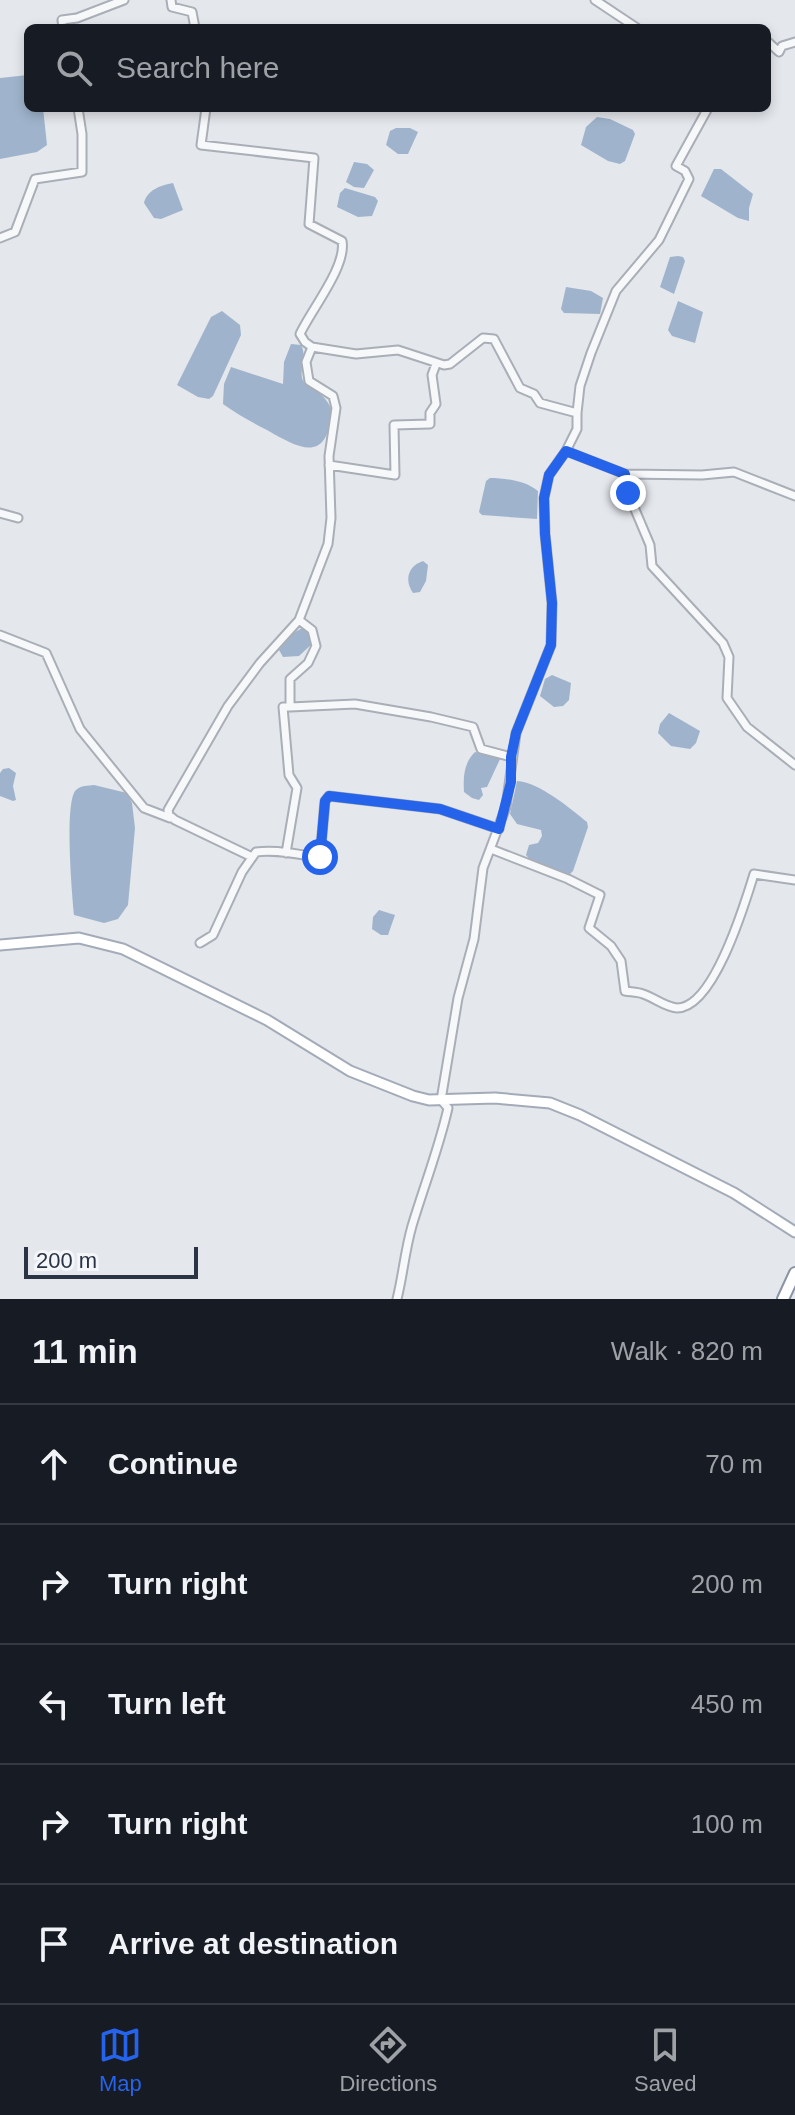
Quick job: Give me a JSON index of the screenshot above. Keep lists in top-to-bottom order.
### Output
{
  "scale_bar": "200 m",
  "page": {
    "search": "Search here",
    "scale": "200 m",
    "heading": ["11 min", "Walk · 820 m"],
    "list": [
      ["Continue", "70 m"],
      ["Turn right", "200 m"],
      ["Turn left", "450 m"],
      ["Turn right", "100 m"],
      "Arrive at destination"
    ],
    "nav": ["Map", "Directions", "Saved"]
  }
}
